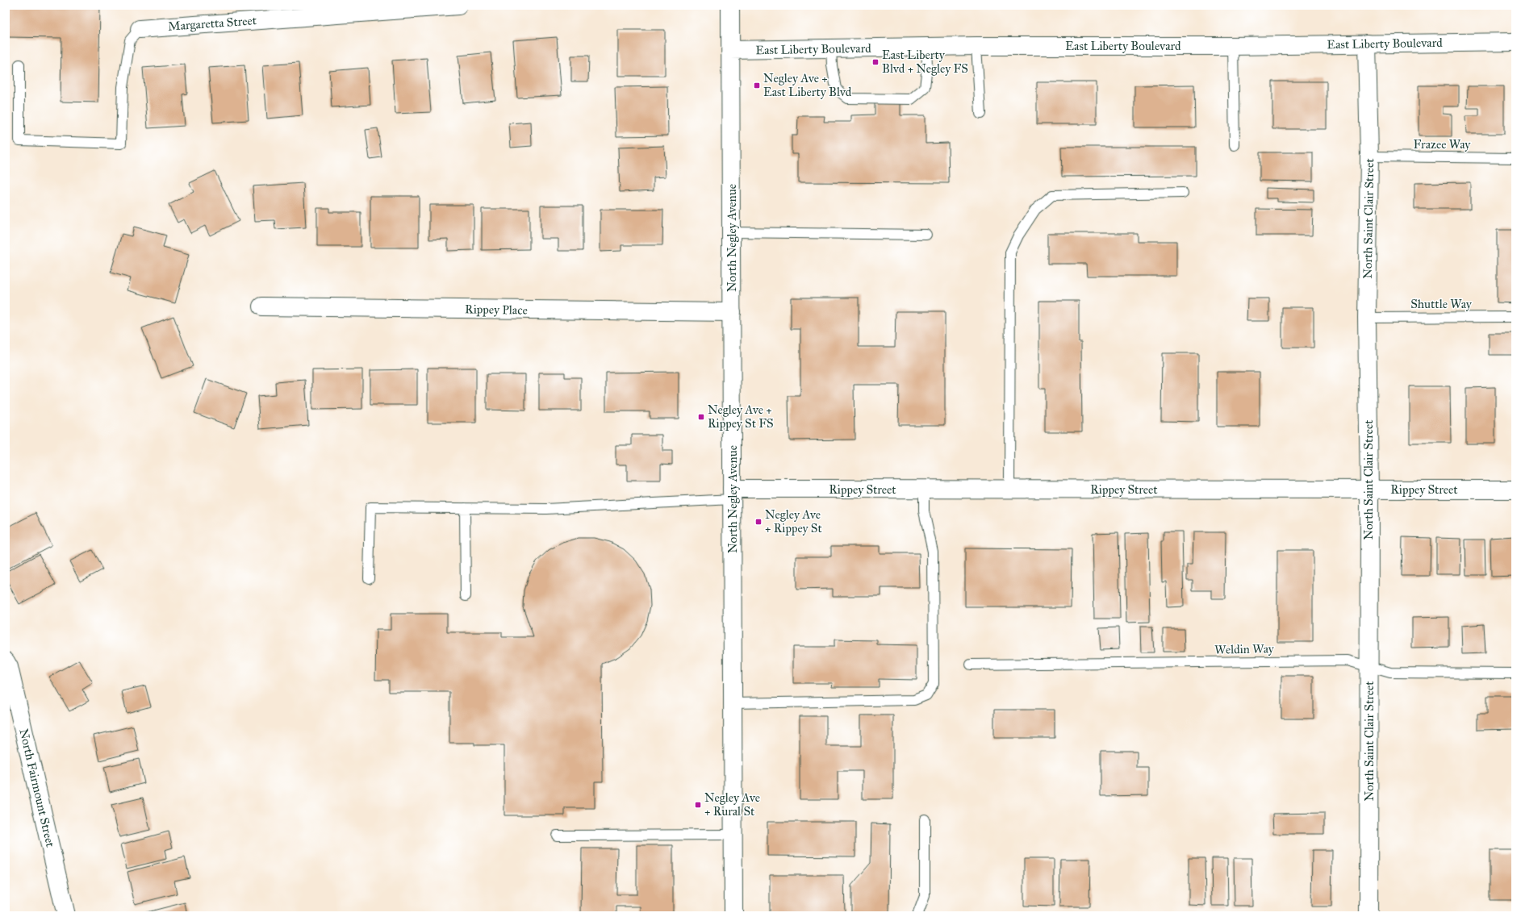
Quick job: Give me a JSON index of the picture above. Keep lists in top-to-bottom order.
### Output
{
  "streets": {
    "street": [
      "Margaretta Street",
      "East Liberty Boulevard",
      "North Saint Clair Street",
      "North Negley Avenue",
      "Rippey Place",
      "Rippey Street",
      "North Fairmount Street"
    ],
    "lane": ["Frazee Way", "Shuttle Way", "Weldin Way"]
  },
  "crossings": [
    ["East Liberty Boulevard", "North Saint Clair Street"],
    ["East Liberty Boulevard", "North Negley Avenue"],
    ["Frazee Way", "North Saint Clair Street"],
    ["North Saint Clair Street", "Shuttle Way"],
    ["North Saint Clair Street", "Rippey Street"],
    ["North Saint Clair Street", "Weldin Way"],
    ["North Negley Avenue", "Rippey Place"],
    ["North Negley Avenue", "Rippey Street"]
  ],
  "places": {
    "transit": [
      "East Liberty Blvd + Negley FS",
      "Negley Ave + East Liberty Blvd",
      "Negley Ave + Rippey St FS",
      "Negley Ave + Rippey St",
      "Negley Ave + Rural St"
    ]
  }
}
